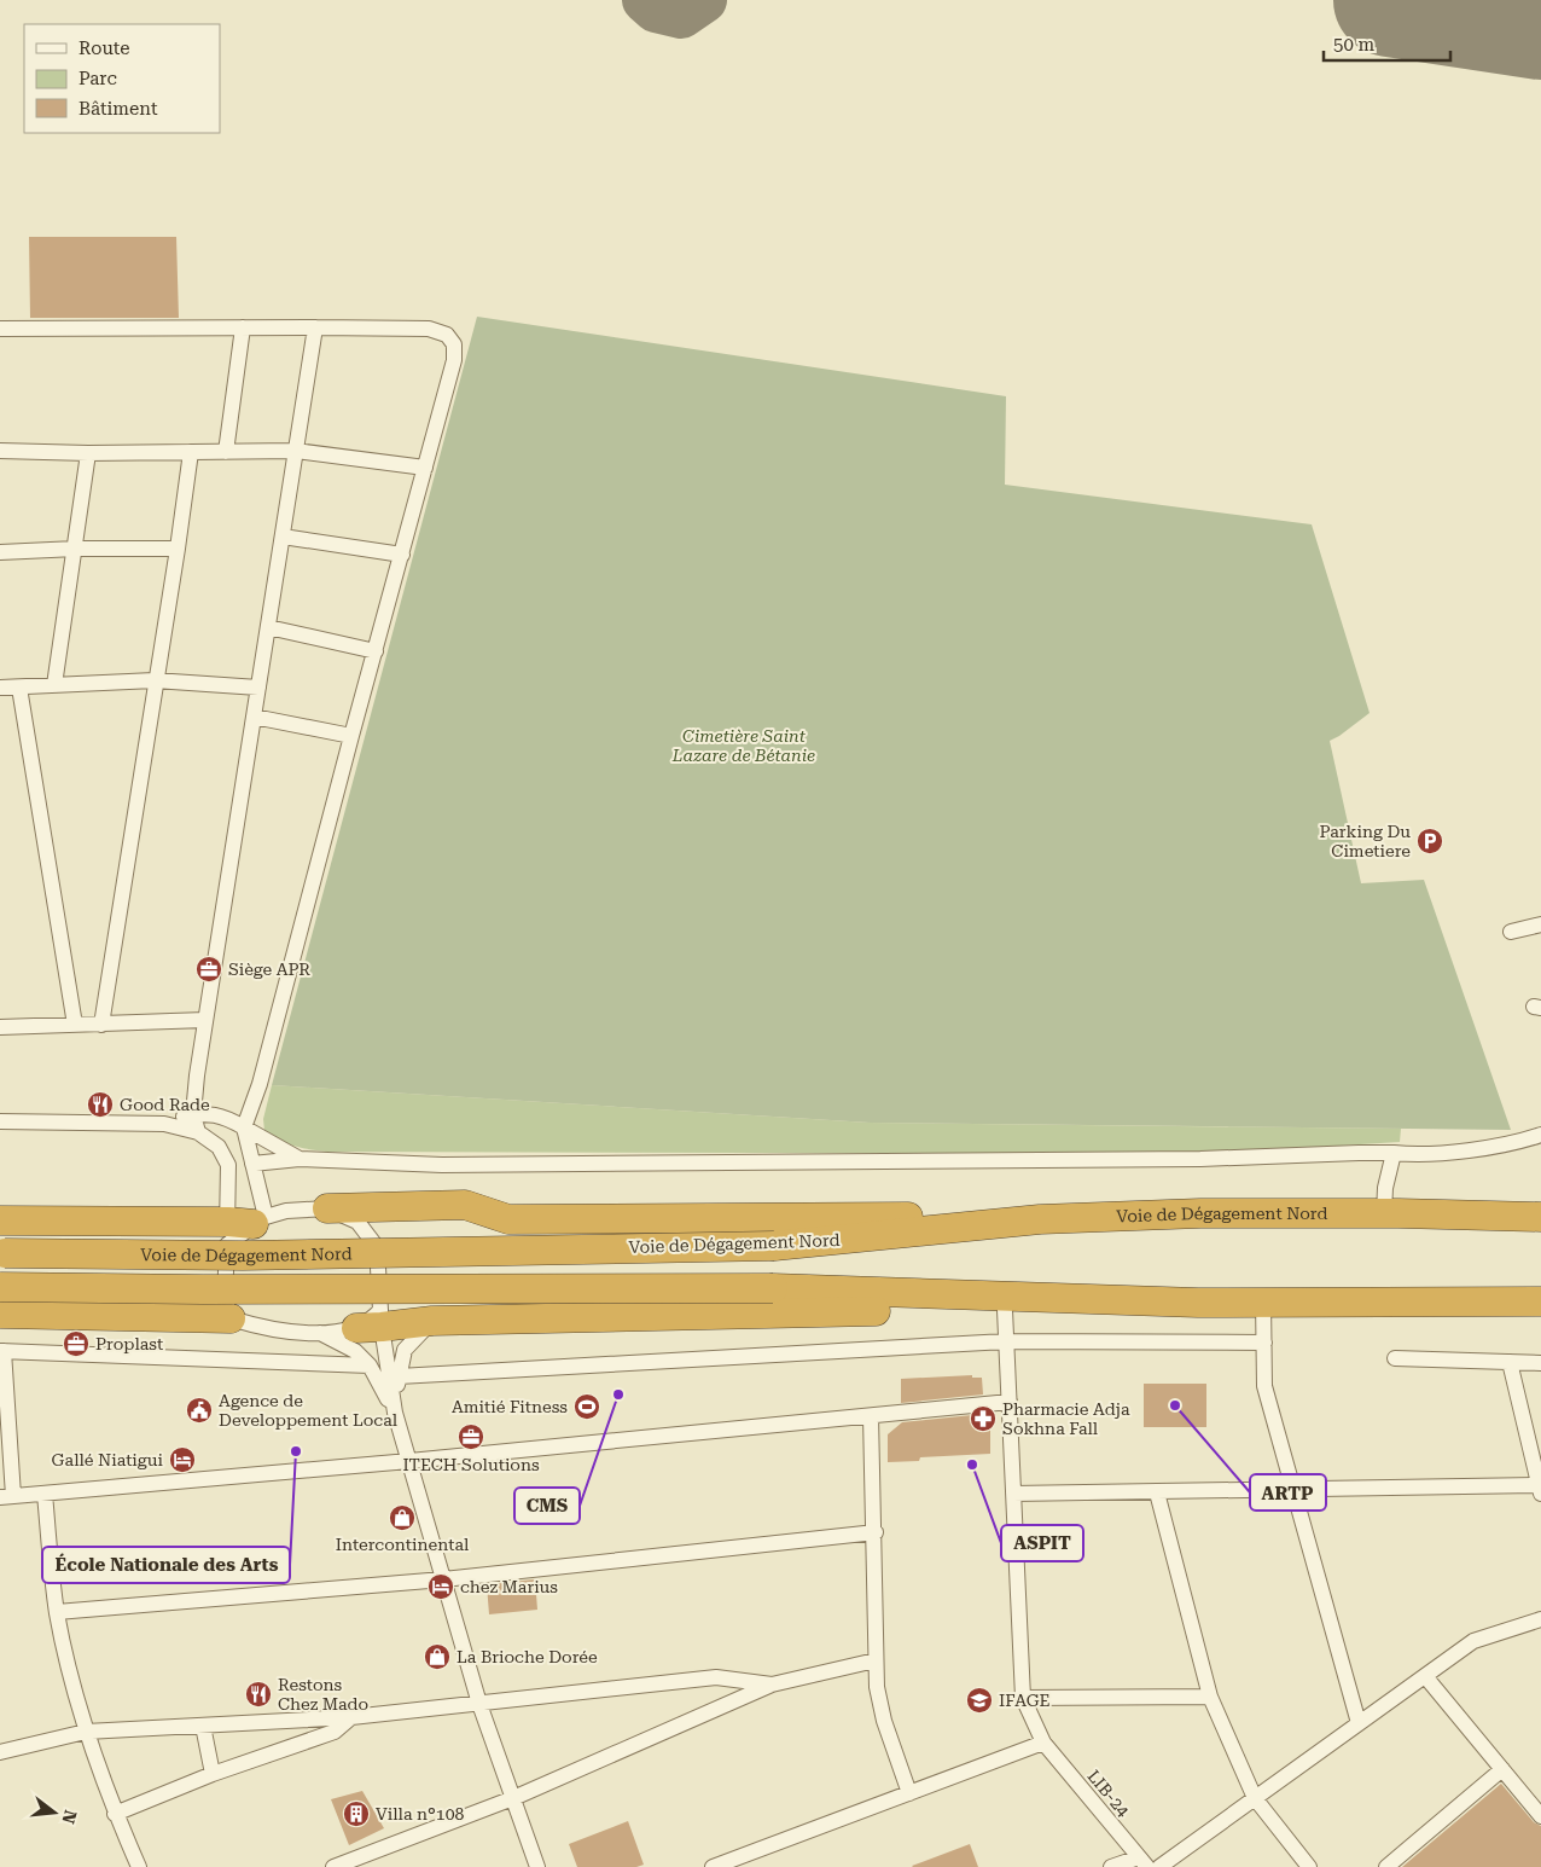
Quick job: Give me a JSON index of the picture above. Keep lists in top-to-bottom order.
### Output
{
  "streets": {
    "highway": ["Voie de Dégagement Nord"],
    "street": ["LIB-24"]
  },
  "parks": ["Cimetière Saint Lazare de Bétanie"],
  "places": {
    "parking": ["Parking Du Cimetiere"],
    "office": ["Siège APR", "Proplast", "ITECH Solutions"],
    "restaurant": ["Good Rade", "Restons Chez Mado"],
    "other": [
      "CMS",
      "ARTP",
      "École Nationale des Arts",
      "ASPIT"
    ],
    "sports": ["Amitié Fitness"],
    "public building": ["Agence de Developpement Local"],
    "pharmacy": ["Pharmacie Adja Sokhna Fall"],
    "hotel": ["Gallé Niatigui", "chez Marius"],
    "shop": ["Intercontinental", "La Brioche Dorée"],
    "school or university": ["IFAGE"],
    "building": ["Villa n°108"]
  },
  "legend": ["Route", "Parc", "Bâtiment"],
  "scale_bar": "50 m",
  "north": "right"
}
